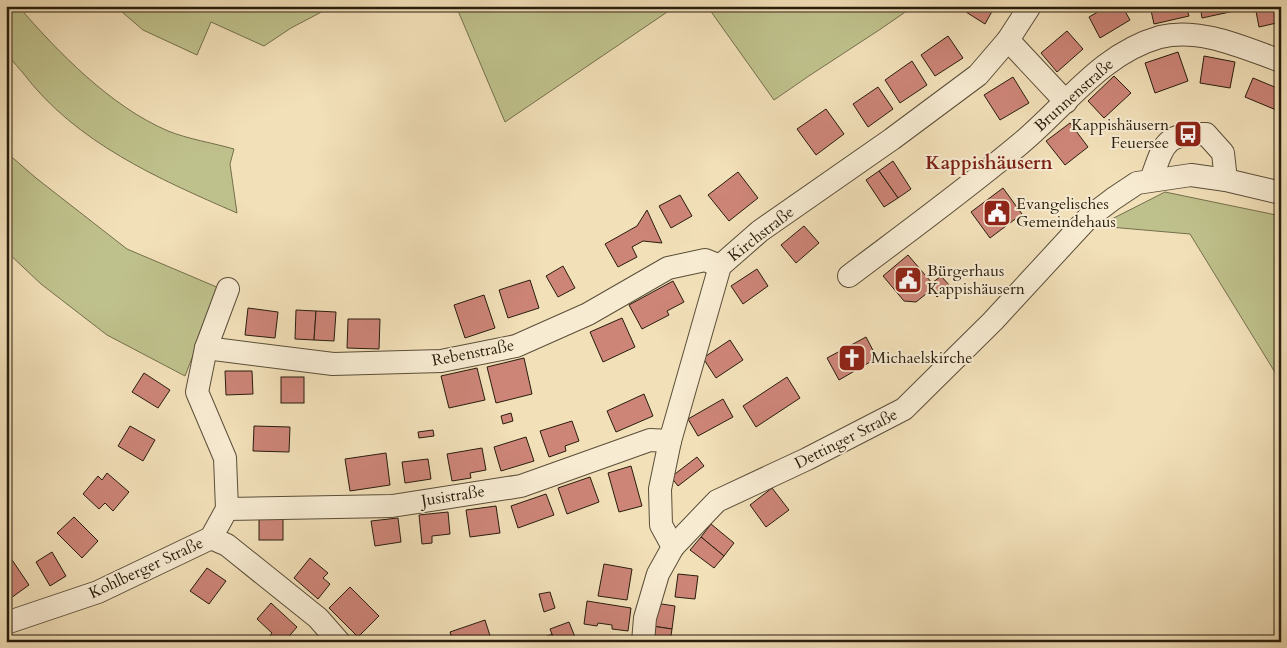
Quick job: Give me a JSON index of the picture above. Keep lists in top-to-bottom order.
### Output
{
  "streets": {
    "street": [
      "Brunnenstraße",
      "Kirchstraße",
      "Rebenstraße",
      "Dettinger Straße",
      "Jusistraße",
      "Kohlberger Straße"
    ]
  },
  "crossings": [
    ["Kirchstraße", "Rebenstraße"],
    ["Kirchstraße", "Dettinger Straße"],
    ["Kirchstraße", "Jusistraße"]
  ],
  "districts": ["Kappishäusern"],
  "places": {
    "bus stop": ["Kappishäusern Feuersee"],
    "public building": ["Evangelisches Gemeindehaus", "Bürgerhaus Kappishäusern"],
    "church": ["Michaelskirche"]
  }
}
